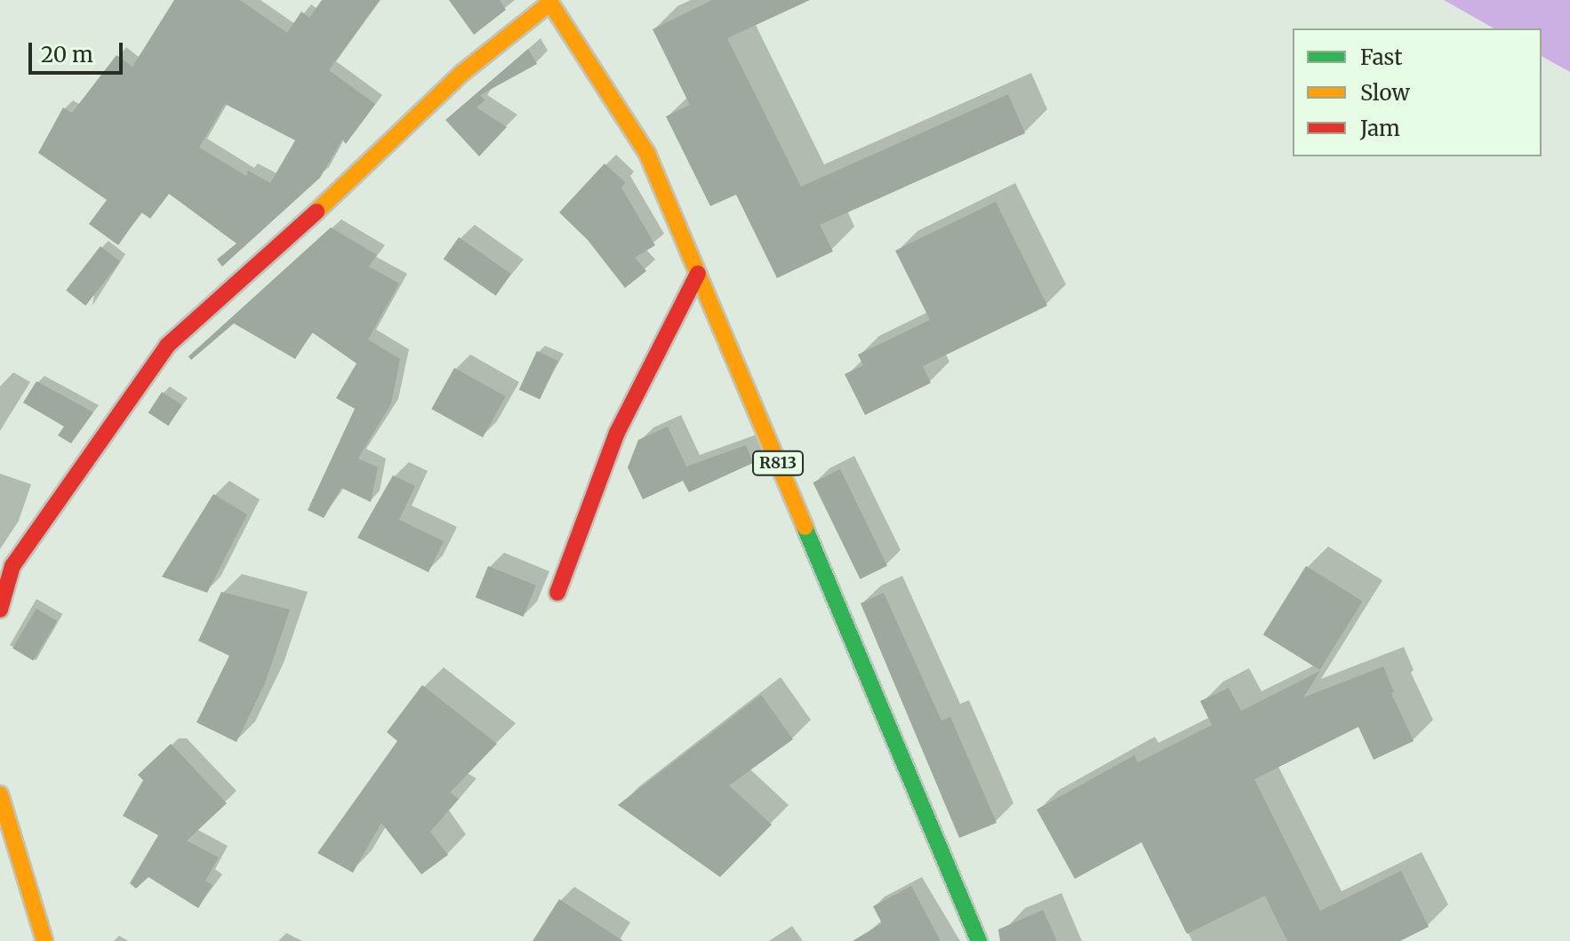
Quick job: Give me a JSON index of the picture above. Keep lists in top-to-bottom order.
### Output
{
  "streets": {
    "street": ["R813"]
  },
  "legend": ["Fast", "Slow", "Jam"],
  "scale_bar": "20 m"
}
